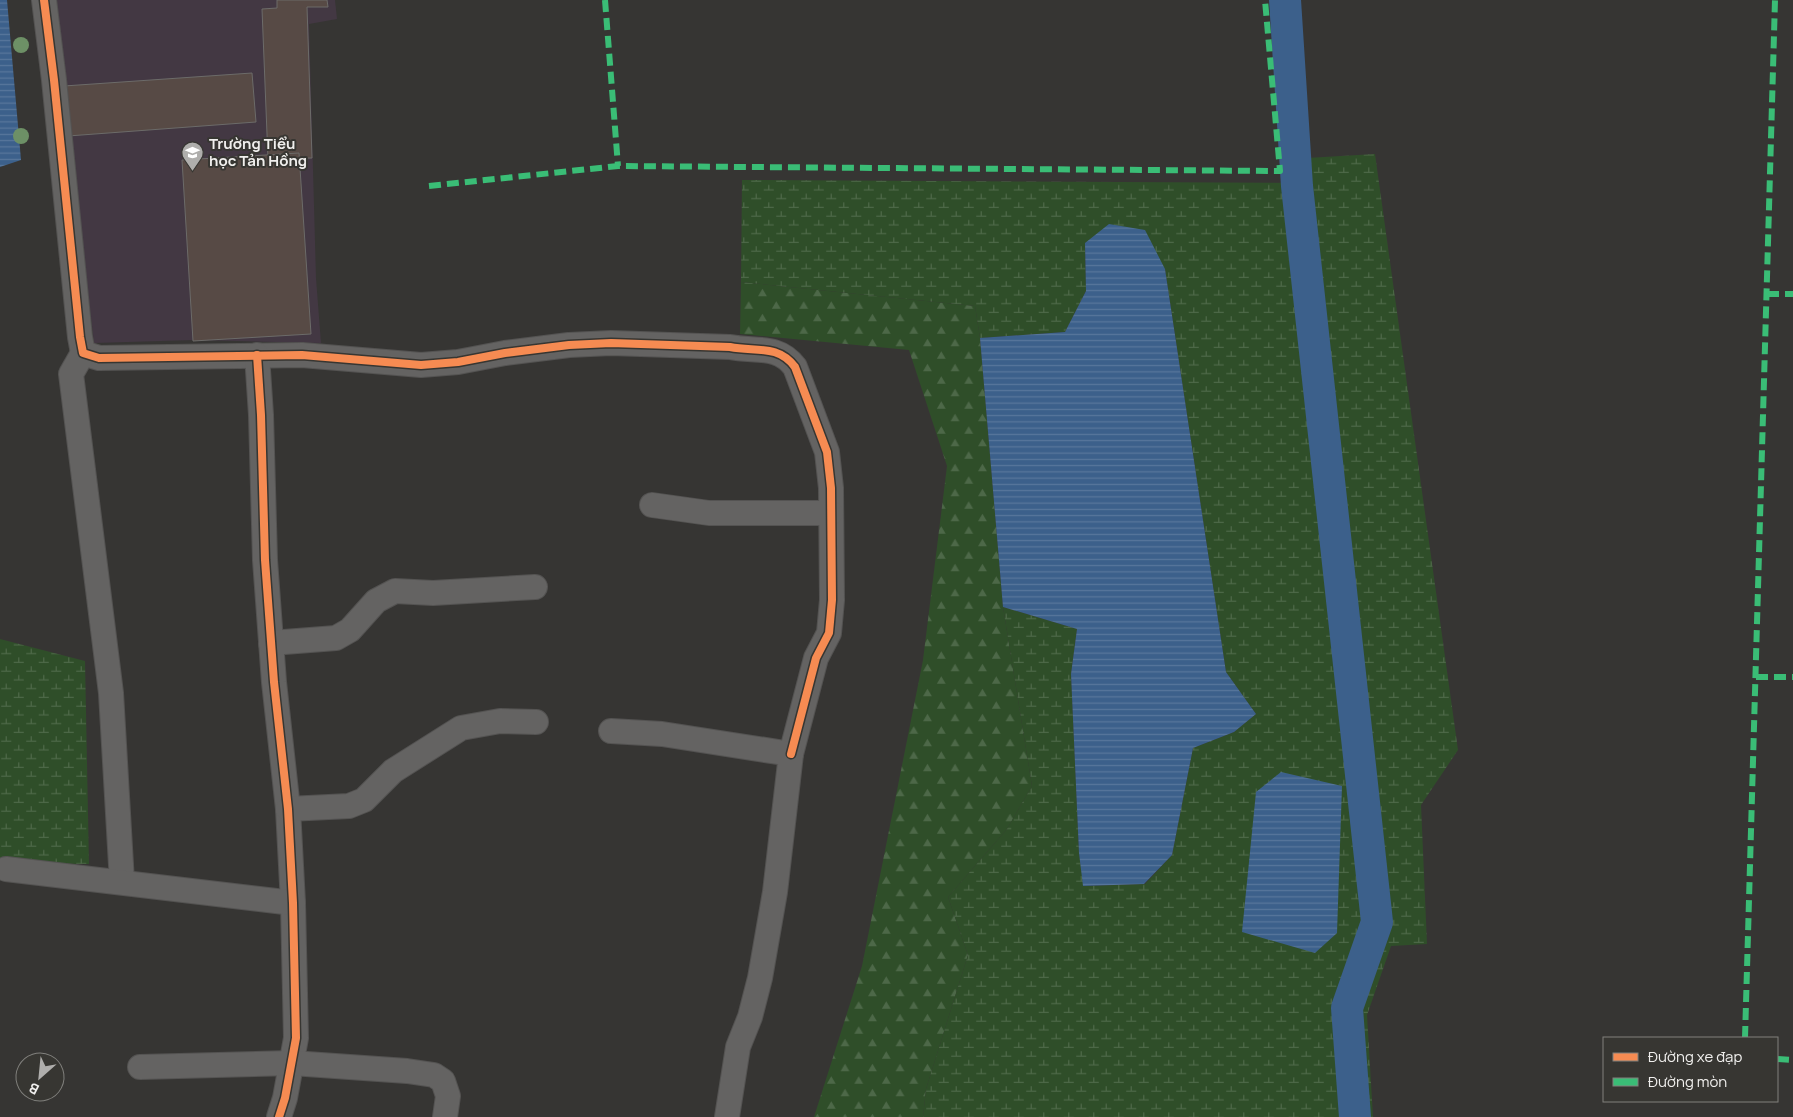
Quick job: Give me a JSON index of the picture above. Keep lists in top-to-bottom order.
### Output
{
  "places": {
    "school or university": ["Trường Tiểu học Tản Hồng"]
  },
  "legend": ["Đường xe đạp", "Đường mòn"],
  "north": "bottom left"
}
